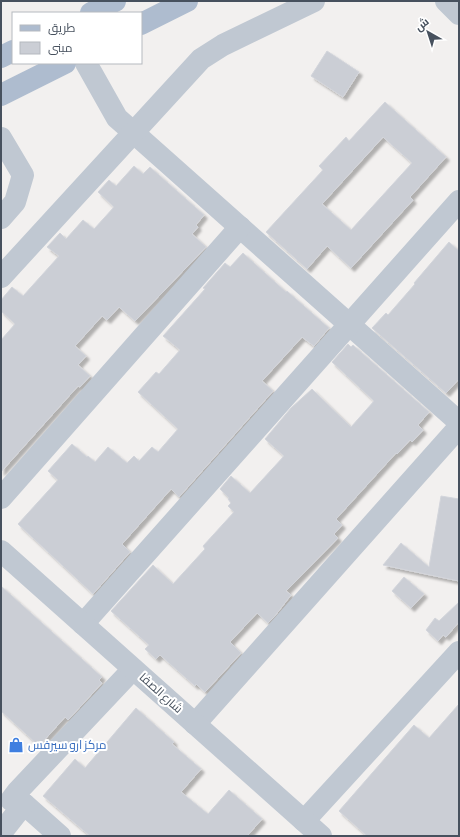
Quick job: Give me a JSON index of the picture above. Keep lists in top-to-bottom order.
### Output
{
  "streets": {
    "street": ["شارع الصفا"]
  },
  "places": {
    "shop": ["مركز ارو سيرفس"]
  },
  "legend": ["طريق", "مبنى"],
  "north": "top left"
}
